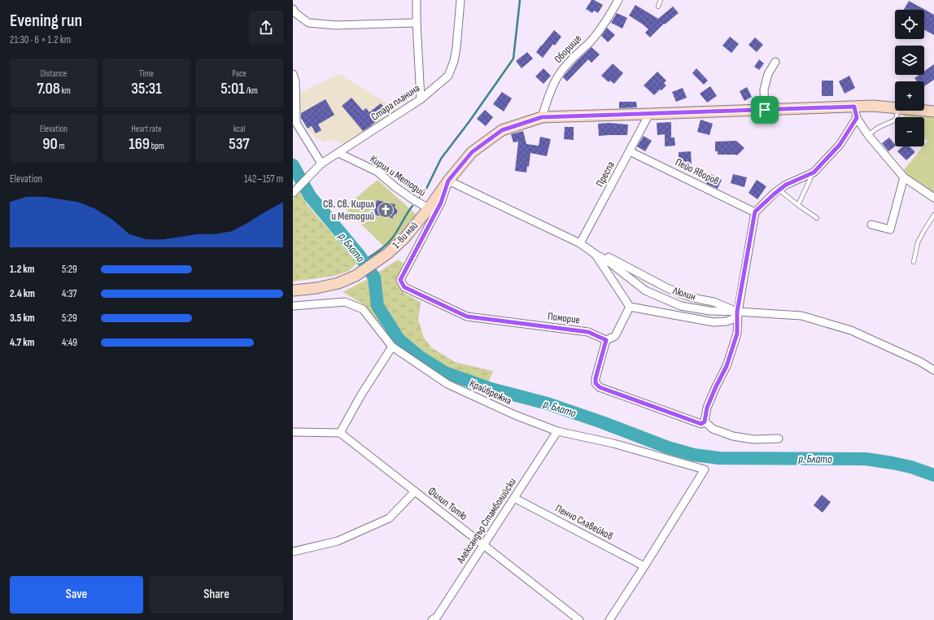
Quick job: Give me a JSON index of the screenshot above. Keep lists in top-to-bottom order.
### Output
{
  "streets": {
    "street": [
      "Оборище",
      "Стара планина",
      "Пейо Яворов",
      "Преспа",
      "Кирил и Методий",
      "1-ви май",
      "Люлин",
      "Поморие",
      "Крайбрежна",
      "Филип Тотю",
      "Александър Стамболийски",
      "Пенчо Славейков"
    ]
  },
  "crossings": [
    ["Оборище", "1-ви май"],
    ["Стара планина", "Кирил и Методий"],
    ["Пейо Яворов", "Преспа"],
    ["Преспа", "1-ви май"],
    ["Преспа", "Люлин"],
    ["Кирил и Методий", "1-ви май"],
    ["1-ви май", "Люлин"],
    ["1-ви май", "Поморие"],
    ["Люлин", "Поморие"],
    ["Крайбрежна", "Александър Стамболийски"],
    ["Крайбрежна", "Пенчо Славейков"],
    ["Филип Тотю", "Александър Стамболийски"],
    ["Александър Стамболийски", "Пенчо Славейков"]
  ],
  "water": ["р. Блато"],
  "places": {
    "church": ["Св. Св. Кирил и Методий"]
  },
  "page": {
    "heading": ["Evening run", "21:30 · 6 × 1.2 km"],
    "map_buttons": ["+", "−"],
    "stats": [
      ["Distance", "7.08 km"],
      ["Time", "35:31"],
      ["Pace", "5:01 /km"],
      ["Elevation", "90 m"],
      ["Heart rate", "169 bpm"],
      ["kcal", "537"]
    ],
    "chart": ["Elevation", "142–157 m"],
    "list": [
      {
        "name": "1.2 km",
        "note": "5:29"
      },
      {
        "name": "2.4 km",
        "note": "4:37"
      },
      {
        "name": "3.5 km",
        "note": "5:29"
      },
      {
        "name": "4.7 km",
        "note": "4:49"
      }
    ],
    "buttons": ["Save", "Share"]
  }
}
